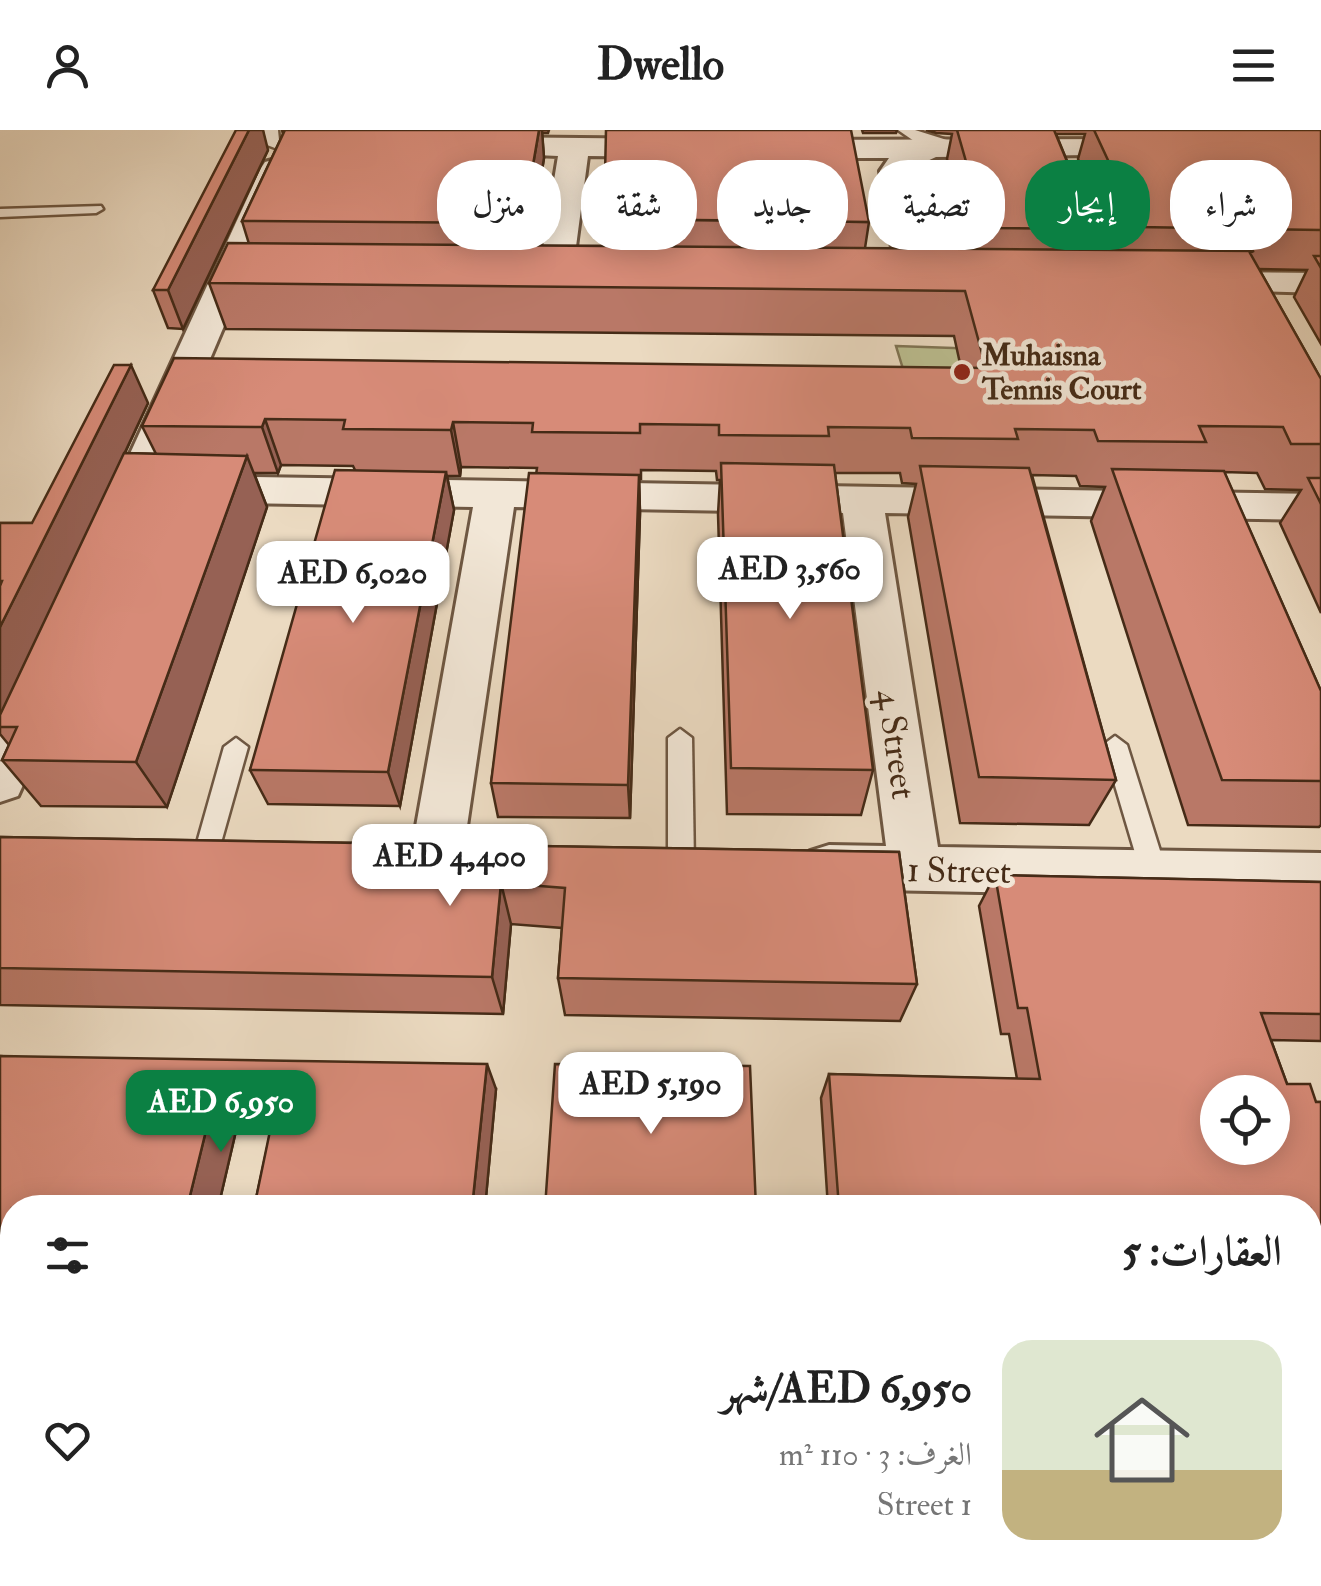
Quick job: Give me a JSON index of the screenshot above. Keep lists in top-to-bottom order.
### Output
{
  "streets": {
    "street": ["4 Street", "1 Street"]
  },
  "crossings": [
    ["4 Street", "1 Street"]
  ],
  "places": ["Muhaisna Tennis Court"],
  "page": {
    "header": "Dwello",
    "chip": [
      "شراء",
      "إيجار",
      "تصفية",
      "جديد",
      "شقة",
      "منزل"
    ],
    "price": [
      "AED 3,560",
      "AED 6,020",
      "AED 4,400",
      "AED 5,190",
      "AED 6,950"
    ],
    "heading": "العقارات: 5",
    "list": [
      {
        "name": "AED 6,950/شهر",
        "note": "الغرف: 3 · 110 m² · 1 Street"
      }
    ]
  }
}
